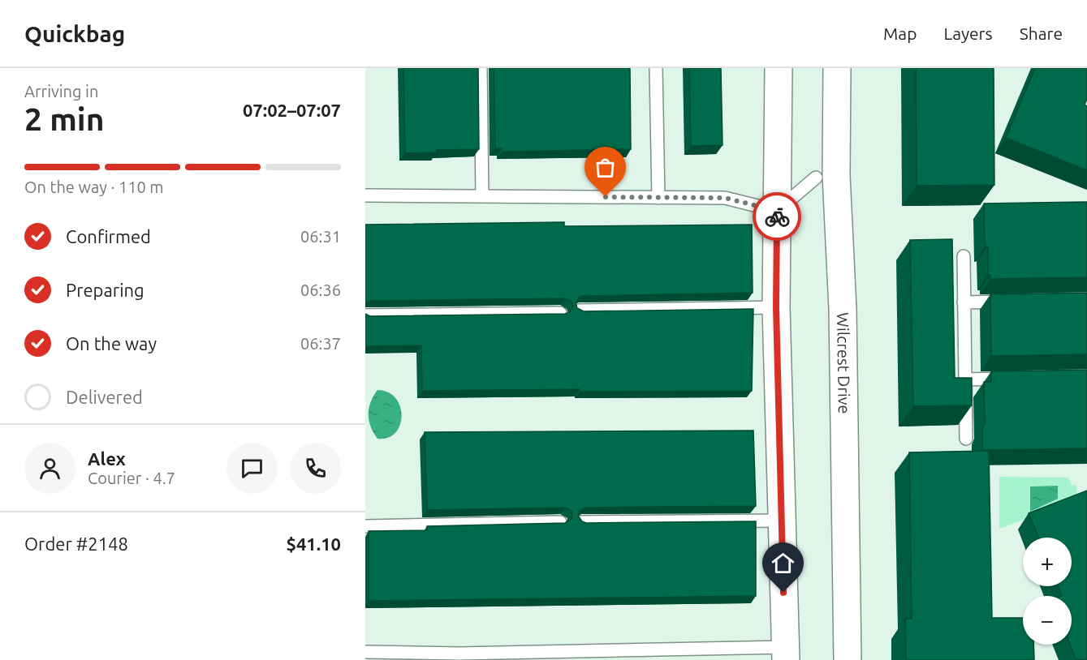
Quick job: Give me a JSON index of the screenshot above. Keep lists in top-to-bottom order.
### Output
{
  "streets": {
    "main road": ["Wilcrest Drive"]
  },
  "page": {
    "header": "Quickbag",
    "nav": ["Map", "Layers", "Share"],
    "heading": ["2 min", "Arriving in", "07:02–07:07"],
    "panel": [
      "Alex",
      "Courier · 4.7",
      "Order #2148",
      "$41.10"
    ],
    "bar": "On the way · 110 m",
    "list": [
      ["Confirmed", "06:31"],
      ["Preparing", "06:36"],
      ["On the way", "06:37"],
      "Delivered"
    ],
    "map_buttons": ["+", "−"]
  }
}
